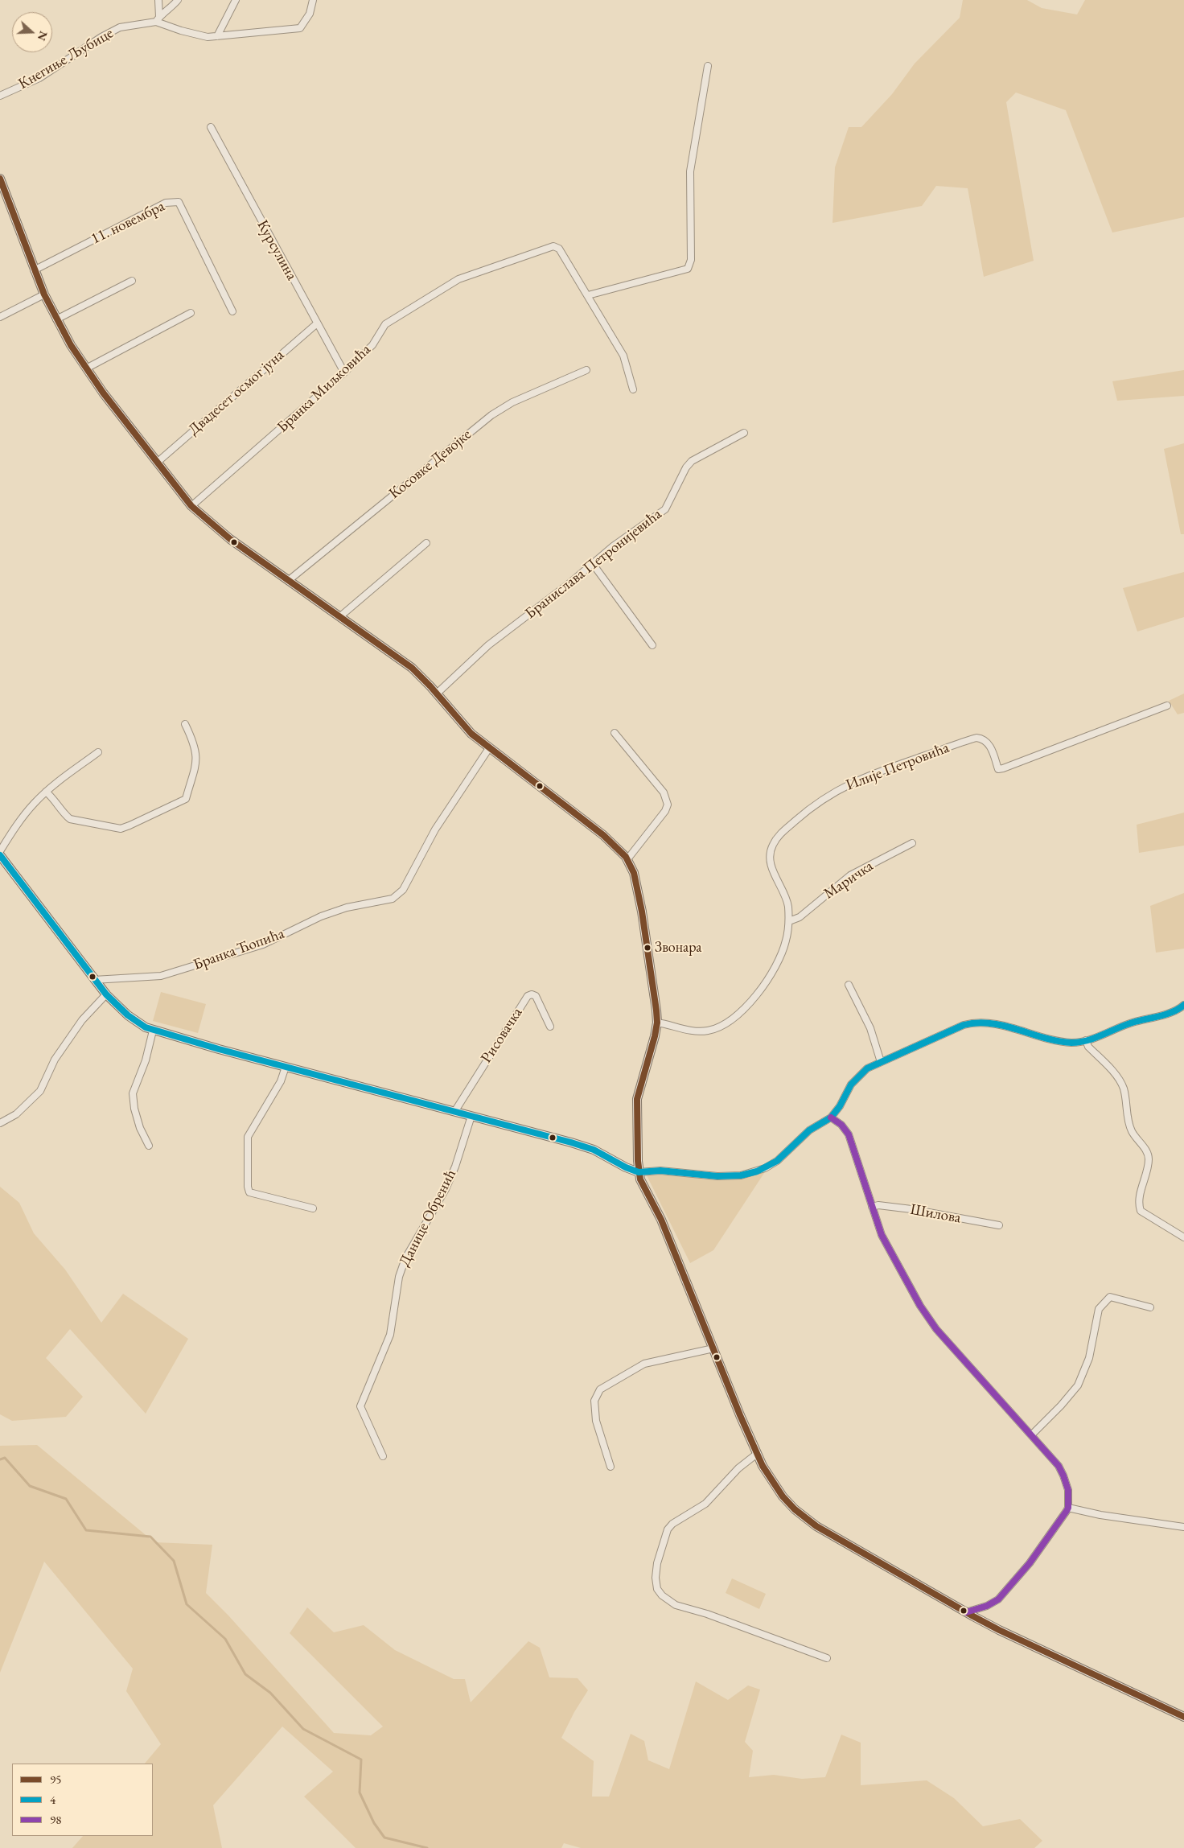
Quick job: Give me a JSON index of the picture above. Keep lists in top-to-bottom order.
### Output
{
  "streets": {
    "street": [
      "Кнегиње Љубице",
      "11. новембра",
      "Курсулина",
      "Бранка Миљковића",
      "Двадесет осмог јуна",
      "Косовке Девојке",
      "Бранислава Петронијевића",
      "Илије Петровића",
      "Маричка",
      "Бранка Ћопића",
      "Рисовачка",
      "Шилова",
      "Данице Обренић"
    ]
  },
  "crossings": [
    ["Курсулина", "Бранка Миљковића"],
    ["Курсулина", "Двадесет осмог јуна"],
    ["Илије Петровића", "Маричка"]
  ],
  "places": ["Звонара"],
  "lines": ["transit line 95", "transit line 4", "transit line 98"],
  "legend": ["95", "4", "98"],
  "north": "right"
}
